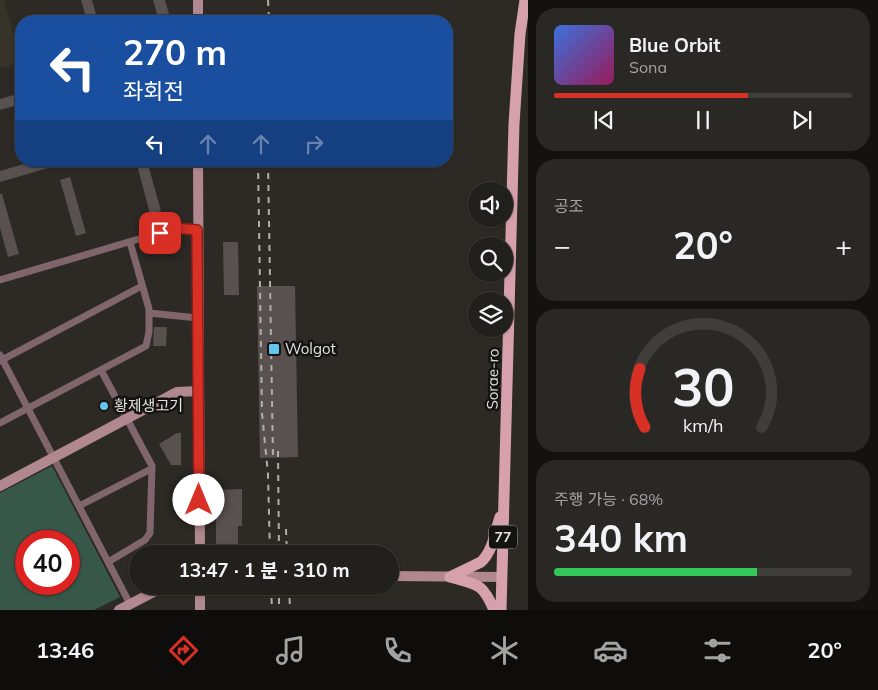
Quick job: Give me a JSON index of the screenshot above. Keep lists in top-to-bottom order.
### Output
{
  "streets": {
    "main road": ["Sorae-ro", "77"]
  },
  "places": {
    "transit": ["Wolgot"],
    "other": ["황제생고기"]
  },
  "page": {
    "turn": ["270 m", "좌회전"],
    "song": ["Blue Orbit", "Sona"],
    "tile": [
      "공조",
      ["주행 가능 · 68%", "340 km"]
    ],
    "heat": ["−", "20°", "+"],
    "limit": "40",
    "trip": "13:47 · 1 분 · 310 m",
    "tabs": ["13:46", "20°"],
    "gauge": ["30", "km/h"]
  }
}
